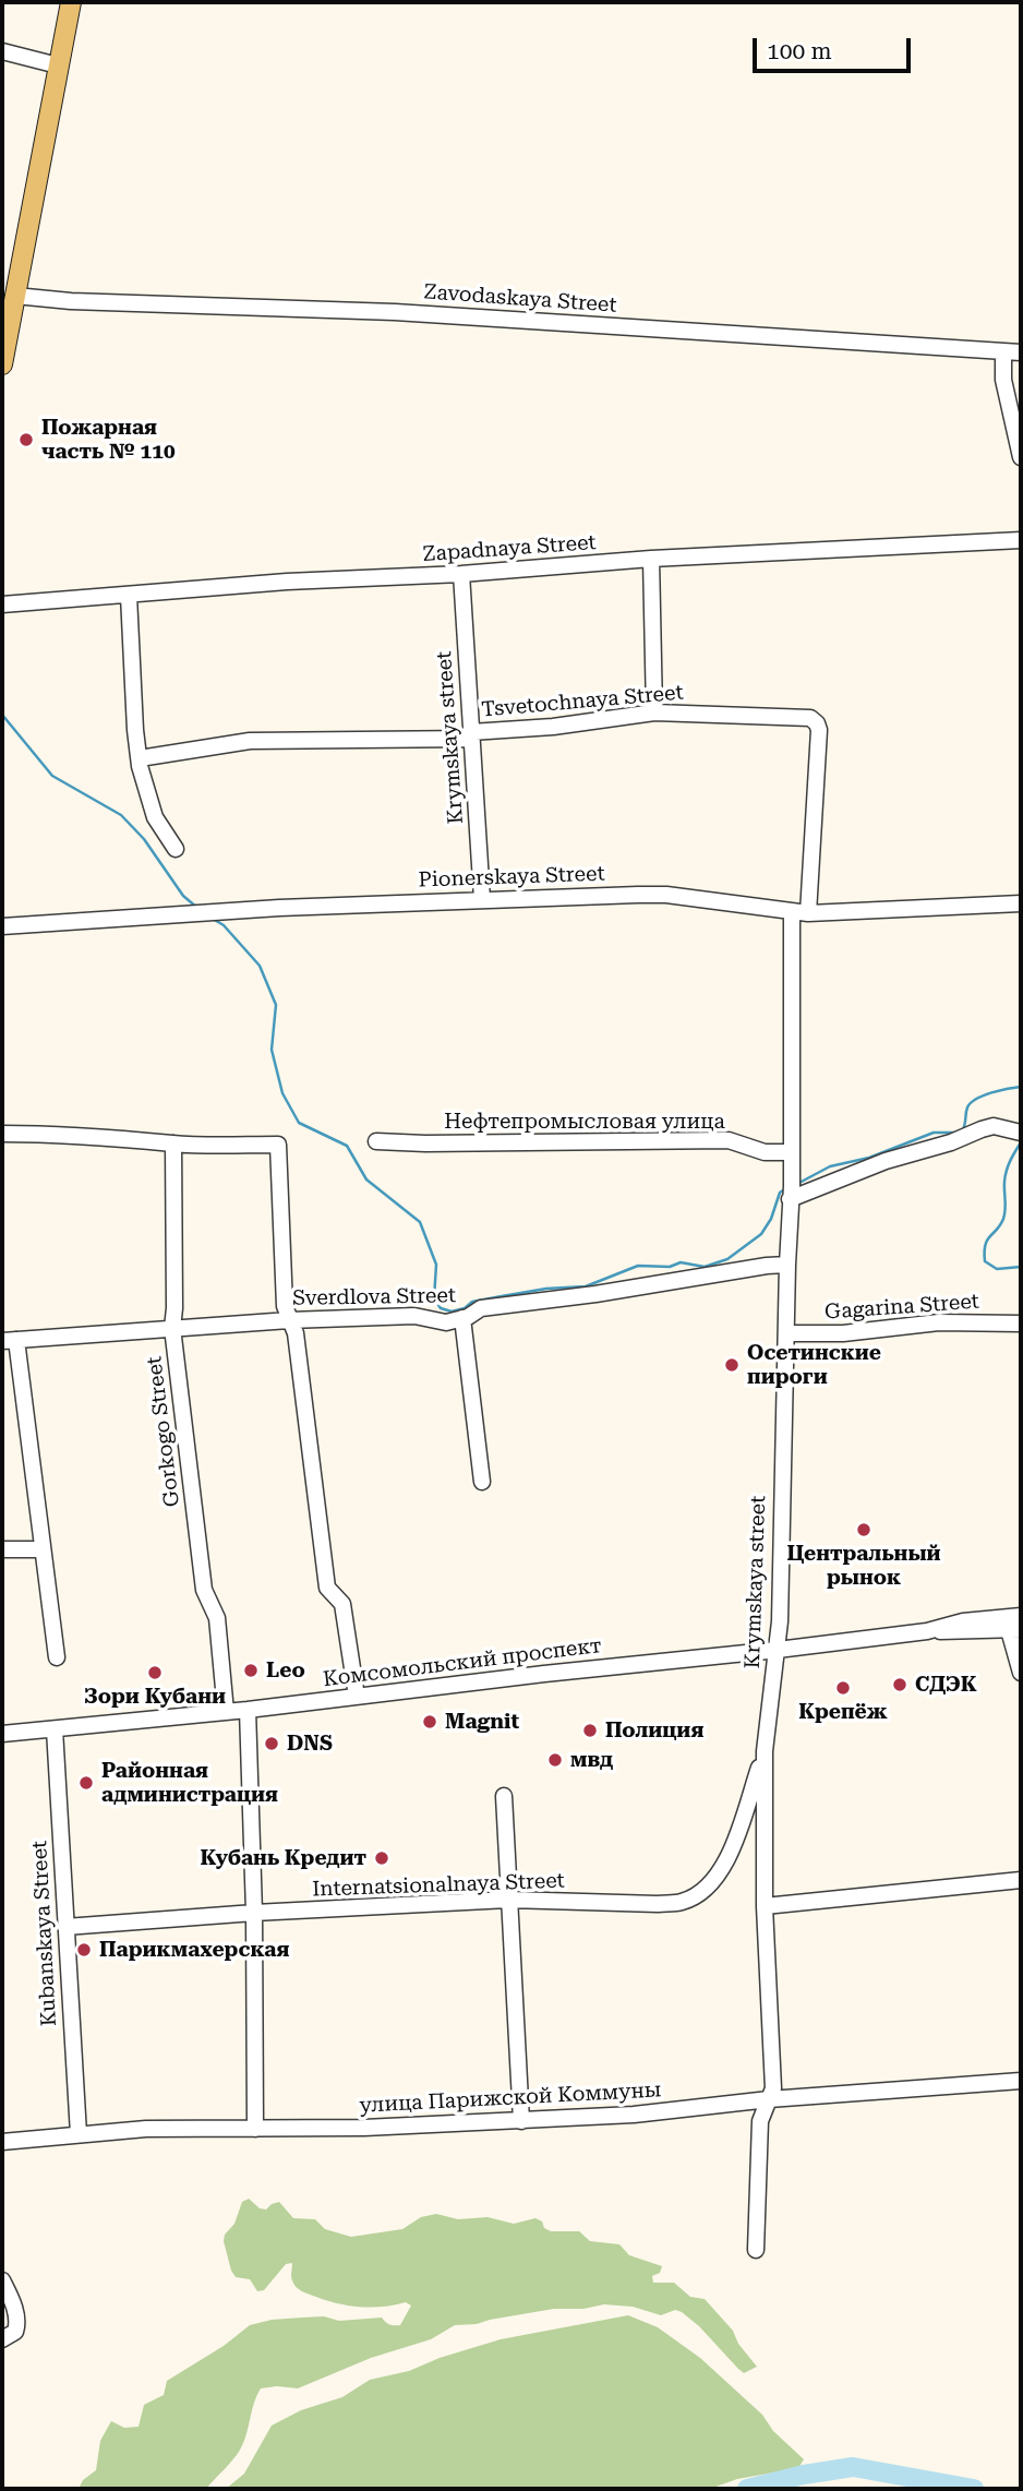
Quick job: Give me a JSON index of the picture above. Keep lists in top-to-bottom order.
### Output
{
  "streets": {
    "street": [
      "Zavodaskaya Street",
      "Zapadnaya Street",
      "Tsvetochnaya Street",
      "Krymskaya street",
      "Pionerskaya Street",
      "Нефтепромысловая улица",
      "Sverdlova Street",
      "Gagarina Street",
      "Gorkogo Street",
      "Комсомольский проспект",
      "Internatsionalnaya Street",
      "Kubanskaya Street",
      "улица Парижской Коммуны"
    ]
  },
  "crossings": [
    ["Zapadnaya Street", "Krymskaya street"],
    ["Tsvetochnaya Street", "Krymskaya street"],
    ["Krymskaya street", "Pionerskaya Street"],
    ["Krymskaya street", "Нефтепромысловая улица"],
    ["Krymskaya street", "Sverdlova Street"],
    ["Krymskaya street", "Gagarina Street"],
    ["Krymskaya street", "Комсомольский проспект"],
    ["Krymskaya street", "Internatsionalnaya Street"],
    ["Krymskaya street", "улица Парижской Коммуны"],
    ["Sverdlova Street", "Gorkogo Street"],
    ["Gorkogo Street", "Комсомольский проспект"],
    ["Комсомольский проспект", "Kubanskaya Street"],
    ["Internatsionalnaya Street", "Kubanskaya Street"],
    ["Kubanskaya Street", "улица Парижской Коммуны"]
  ],
  "places": [
    "Пожарная часть № 110",
    "Осетинские пироги",
    "Центральный рынок",
    "Leo",
    "Зори Кубани",
    "СДЭК",
    "Крепёж",
    "Magnit",
    "Полиция",
    "DNS",
    "мвд",
    "Районная администрация",
    "Кубань Кредит",
    "Парикмахерская"
  ],
  "scale_bar": "100 m"
}
